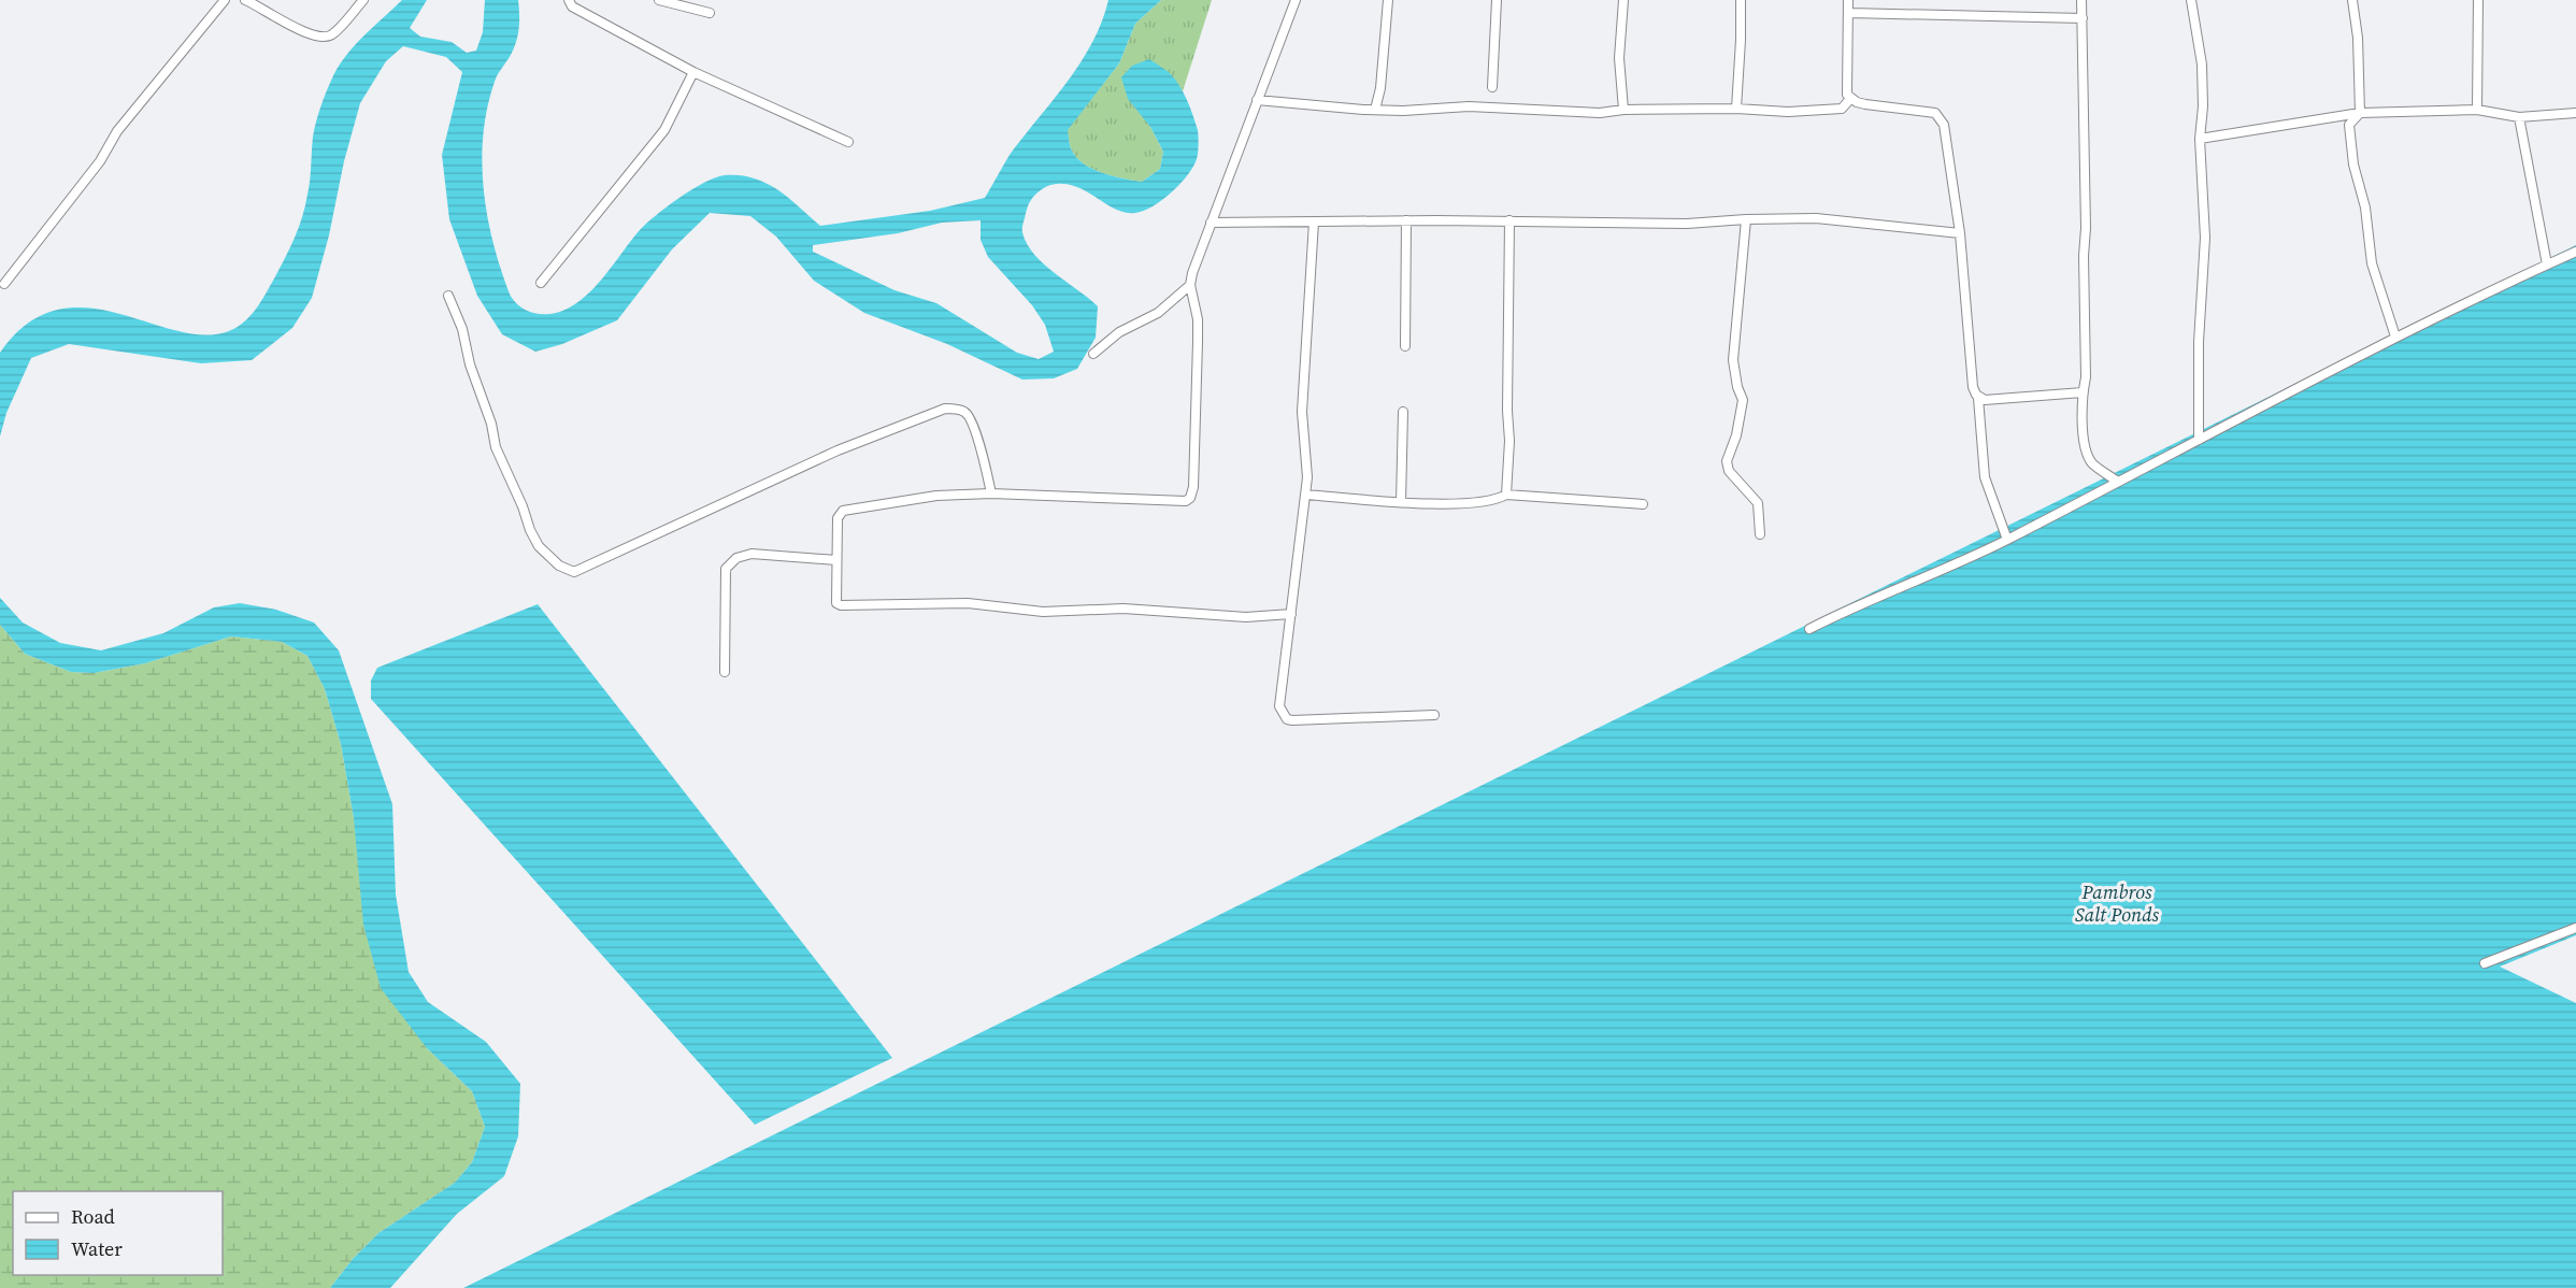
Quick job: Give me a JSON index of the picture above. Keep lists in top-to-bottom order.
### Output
{
  "water": ["Pambros Salt Ponds"],
  "legend": ["Road", "Water"]
}
